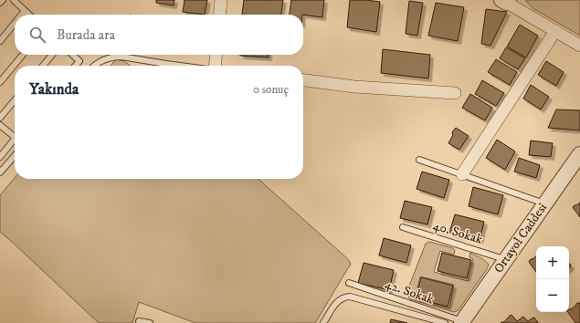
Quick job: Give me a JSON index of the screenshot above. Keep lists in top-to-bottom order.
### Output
{
  "streets": {
    "street": ["Ortayol Caddesi"],
    "lane": ["40. Sokak", "42. Sokak"]
  },
  "crossings": [
    ["40. Sokak", "Ortayol Caddesi"],
    ["Ortayol Caddesi", "42. Sokak"]
  ],
  "page": {
    "search": "Burada ara",
    "heading": ["Yakında", "0 sonuç"],
    "map_buttons": ["+", "−"]
  }
}
